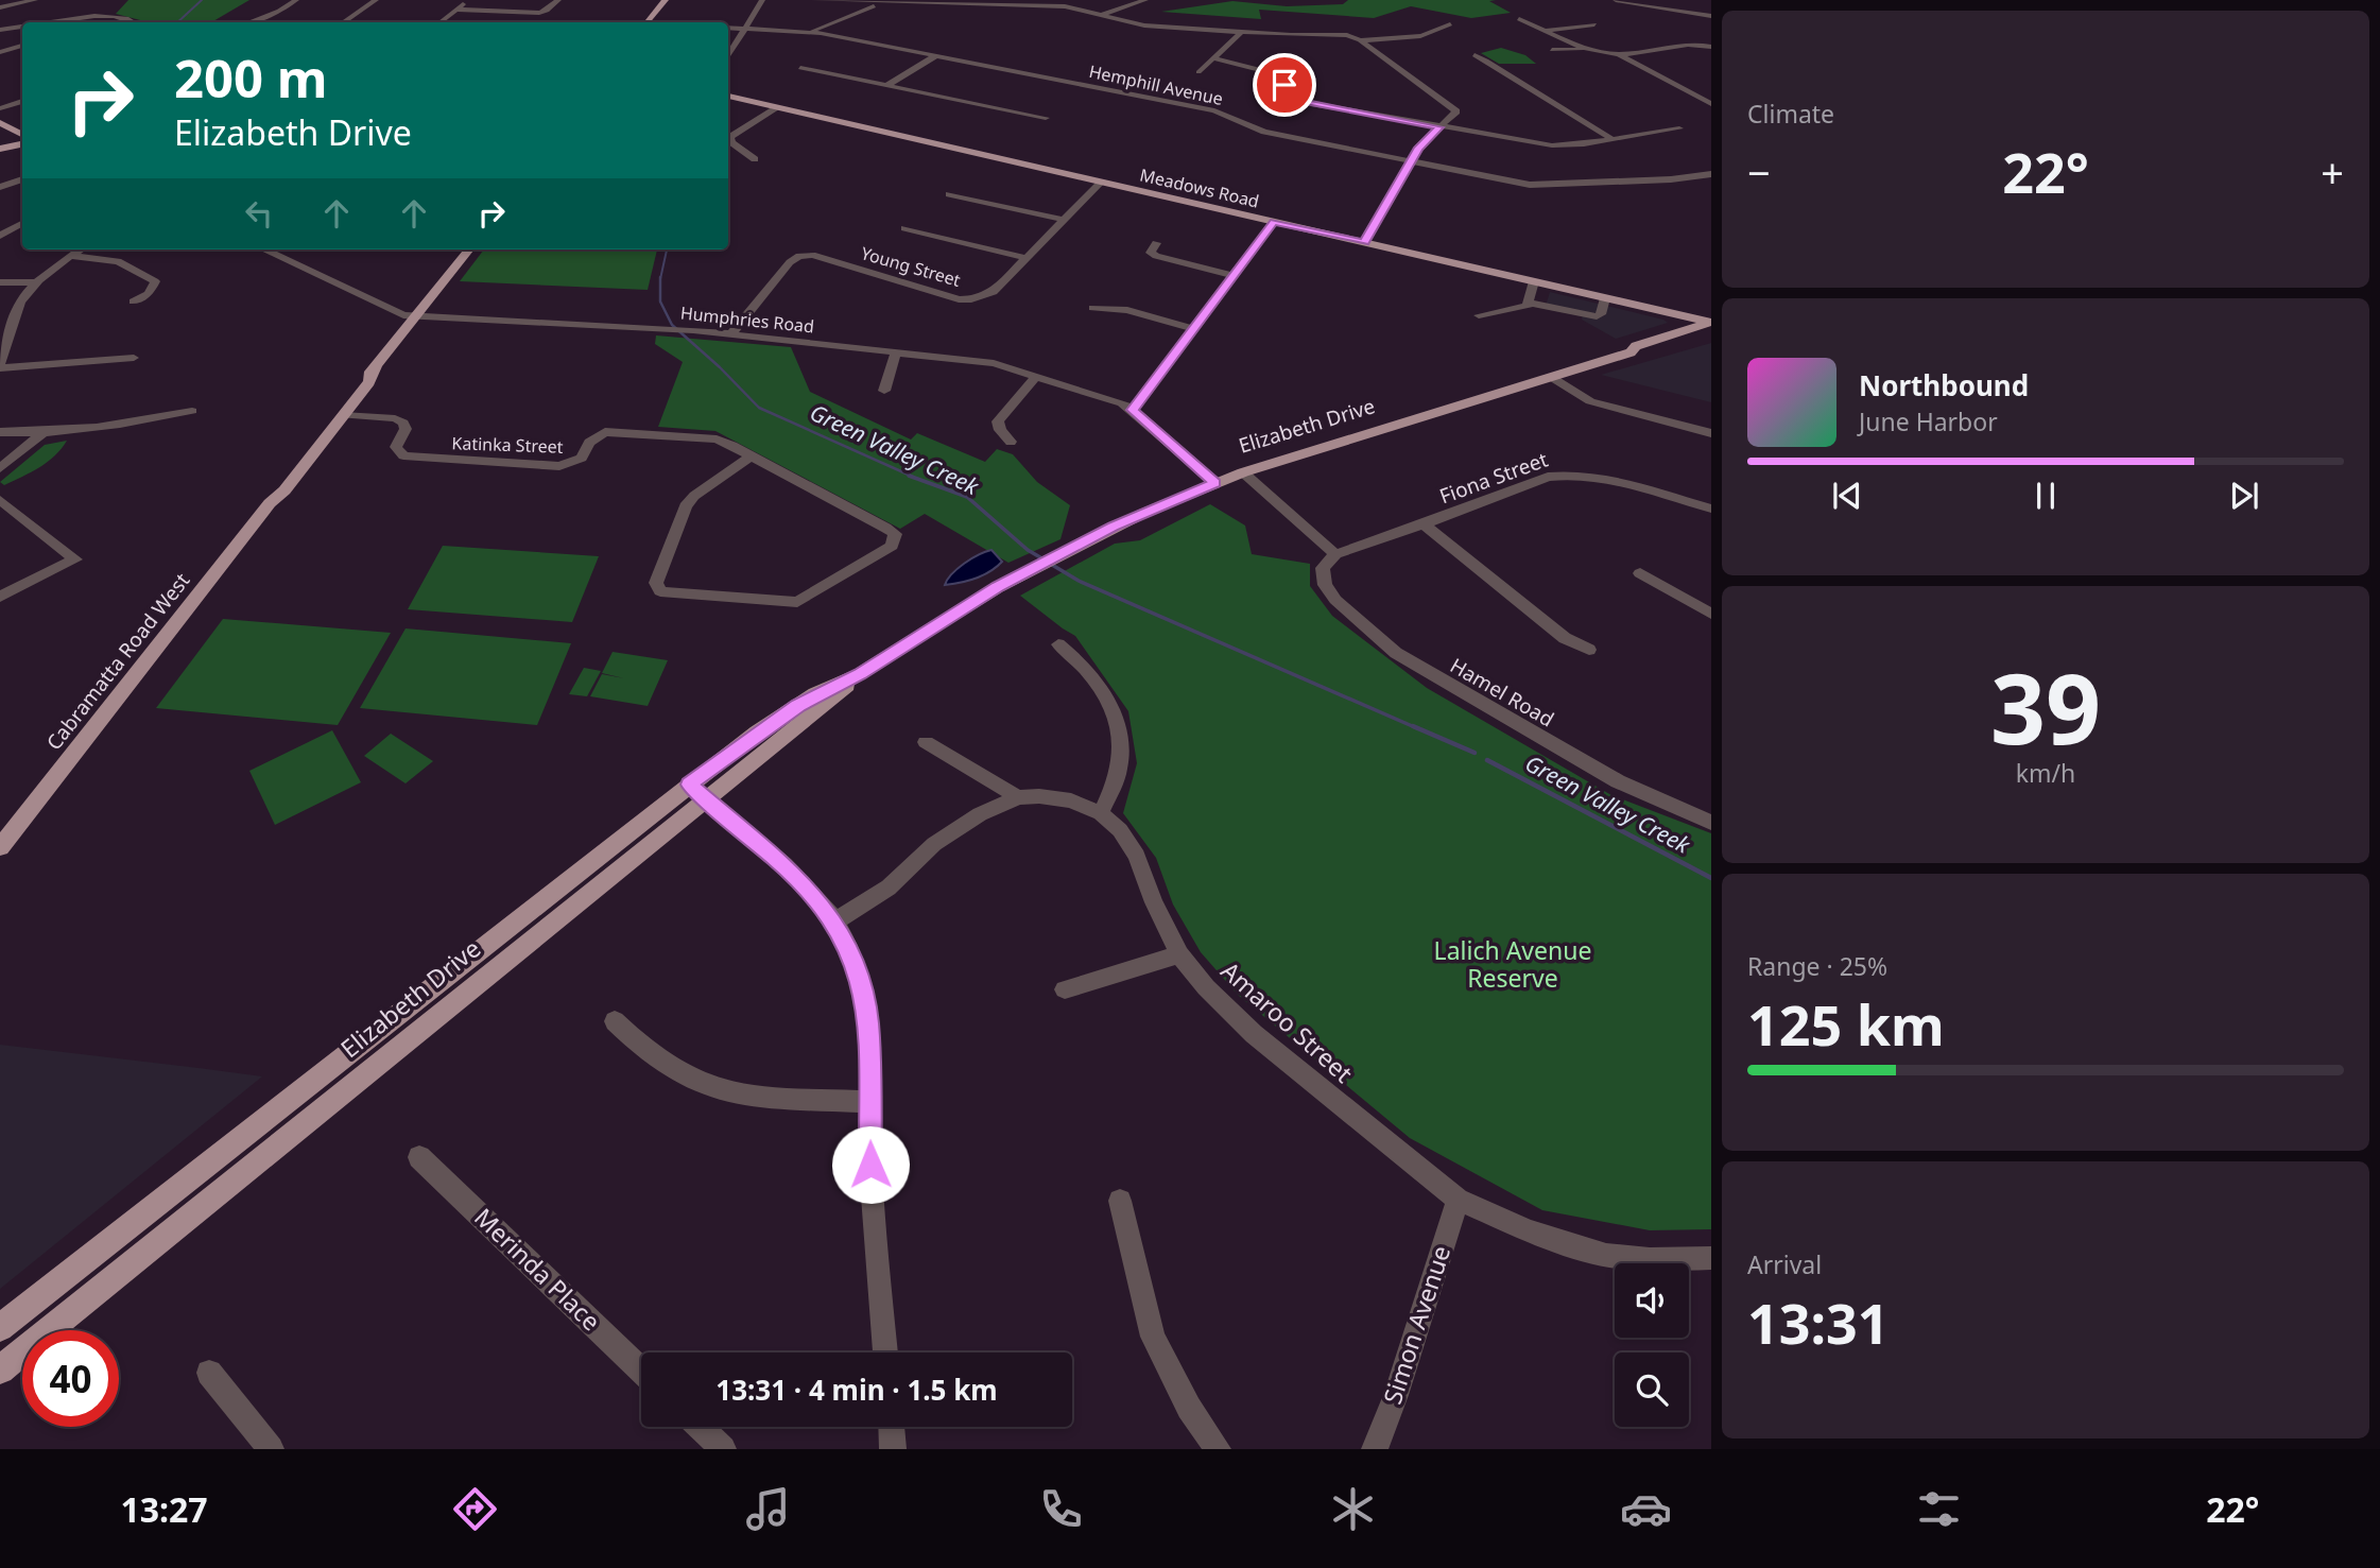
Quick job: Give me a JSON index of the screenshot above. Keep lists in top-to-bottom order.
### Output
{
  "streets": {
    "main road": ["Meadows Road", "Elizabeth Drive", "Cabramatta Road West"],
    "street": [
      "Hemphill Avenue",
      "Young Street",
      "Humphries Road",
      "Katinka Street",
      "Fiona Street",
      "Hamel Road",
      "Amaroo Street",
      "Merinda Place",
      "Simon Avenue"
    ]
  },
  "crossings": [
    ["Meadows Road", "Young Street"],
    ["Meadows Road", "Elizabeth Drive"],
    ["Young Street", "Humphries Road"],
    ["Humphries Road", "Elizabeth Drive"],
    ["Humphries Road", "Cabramatta Road West"],
    ["Katinka Street", "Cabramatta Road West"],
    ["Fiona Street", "Hamel Road"],
    ["Amaroo Street", "Simon Avenue"]
  ],
  "water": ["Green Valley Creek"],
  "parks": ["Lalich Avenue Reserve"],
  "page": {
    "tile": [
      "Climate",
      ["39", "km/h"],
      ["Range · 25%", "125 km"],
      ["Arrival", "13:31"]
    ],
    "turn": ["200 m", "Elizabeth Drive"],
    "heat": ["−", "22°", "+"],
    "song": ["Northbound", "June Harbor"],
    "limit": "40",
    "trip": "13:31 · 4 min · 1.5 km",
    "tabs": ["13:27", "22°"]
  }
}
